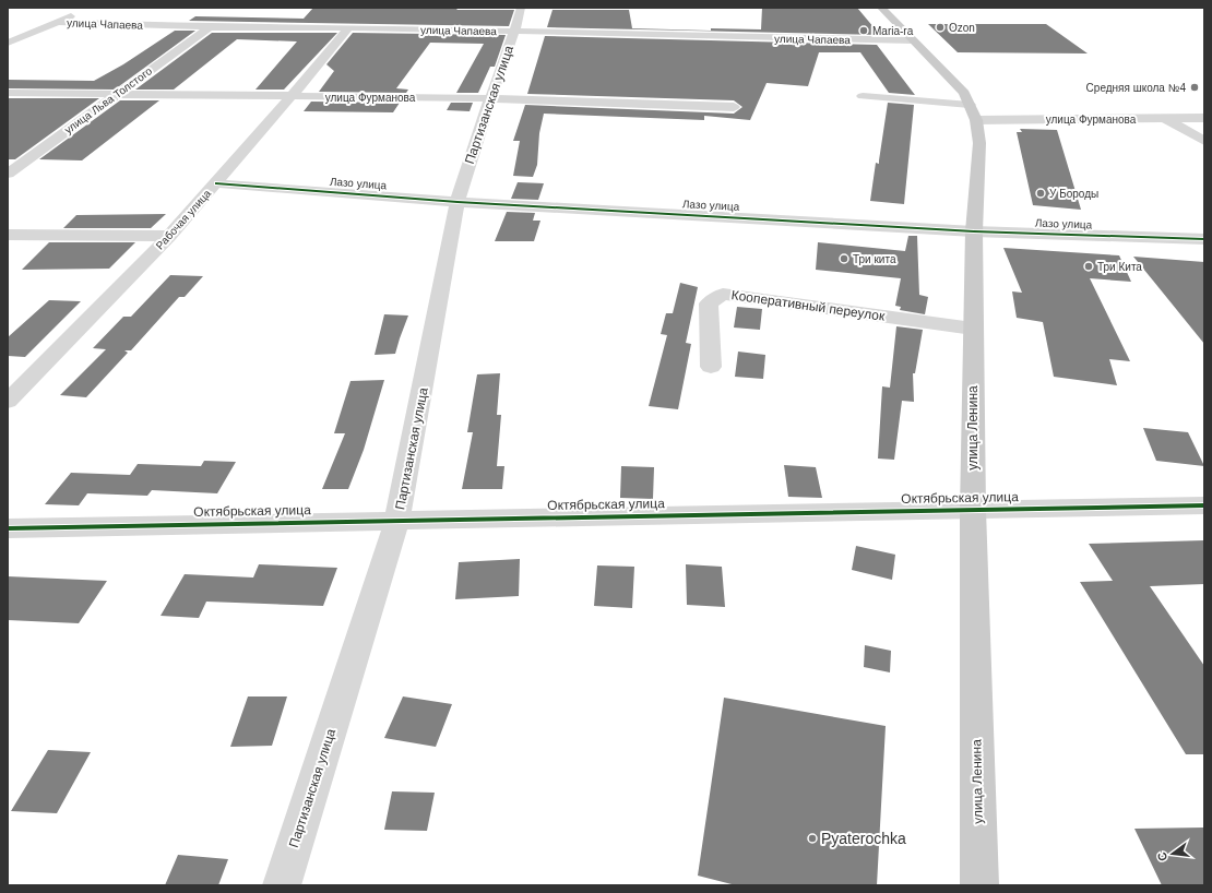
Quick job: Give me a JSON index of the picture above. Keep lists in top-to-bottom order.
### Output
{
  "streets": {
    "main road": ["улица Ленина"],
    "street": [
      "улица Чапаева",
      "улица Фурманова",
      "улица Льва Толстого",
      "Партизанская улица",
      "Лазо улица",
      "Рабочая улица",
      "Кооперативный переулок",
      "Октябрьская улица"
    ]
  },
  "crossings": [
    ["улица Чапаева", "улица Льва Толстого"],
    ["улица Чапаева", "Партизанская улица"],
    ["улица Чапаева", "Рабочая улица"],
    ["улица Чапаева", "улица Ленина"],
    ["улица Фурманова", "улица Льва Толстого"],
    ["улица Фурманова", "Партизанская улица"],
    ["улица Фурманова", "Рабочая улица"],
    ["улица Фурманова", "улица Ленина"],
    ["Партизанская улица", "Лазо улица"],
    ["Партизанская улица", "Октябрьская улица"],
    ["Лазо улица", "Рабочая улица"],
    ["Лазо улица", "улица Ленина"],
    ["Кооперативный переулок", "улица Ленина"],
    ["улица Ленина", "Октябрьская улица"]
  ],
  "places": [
    "Ozon",
    "Maria-ra",
    "Средняя школа №4",
    "У Бороды",
    "Три кита",
    "Три Кита",
    "Pyaterochka"
  ],
  "north": "left"
}
